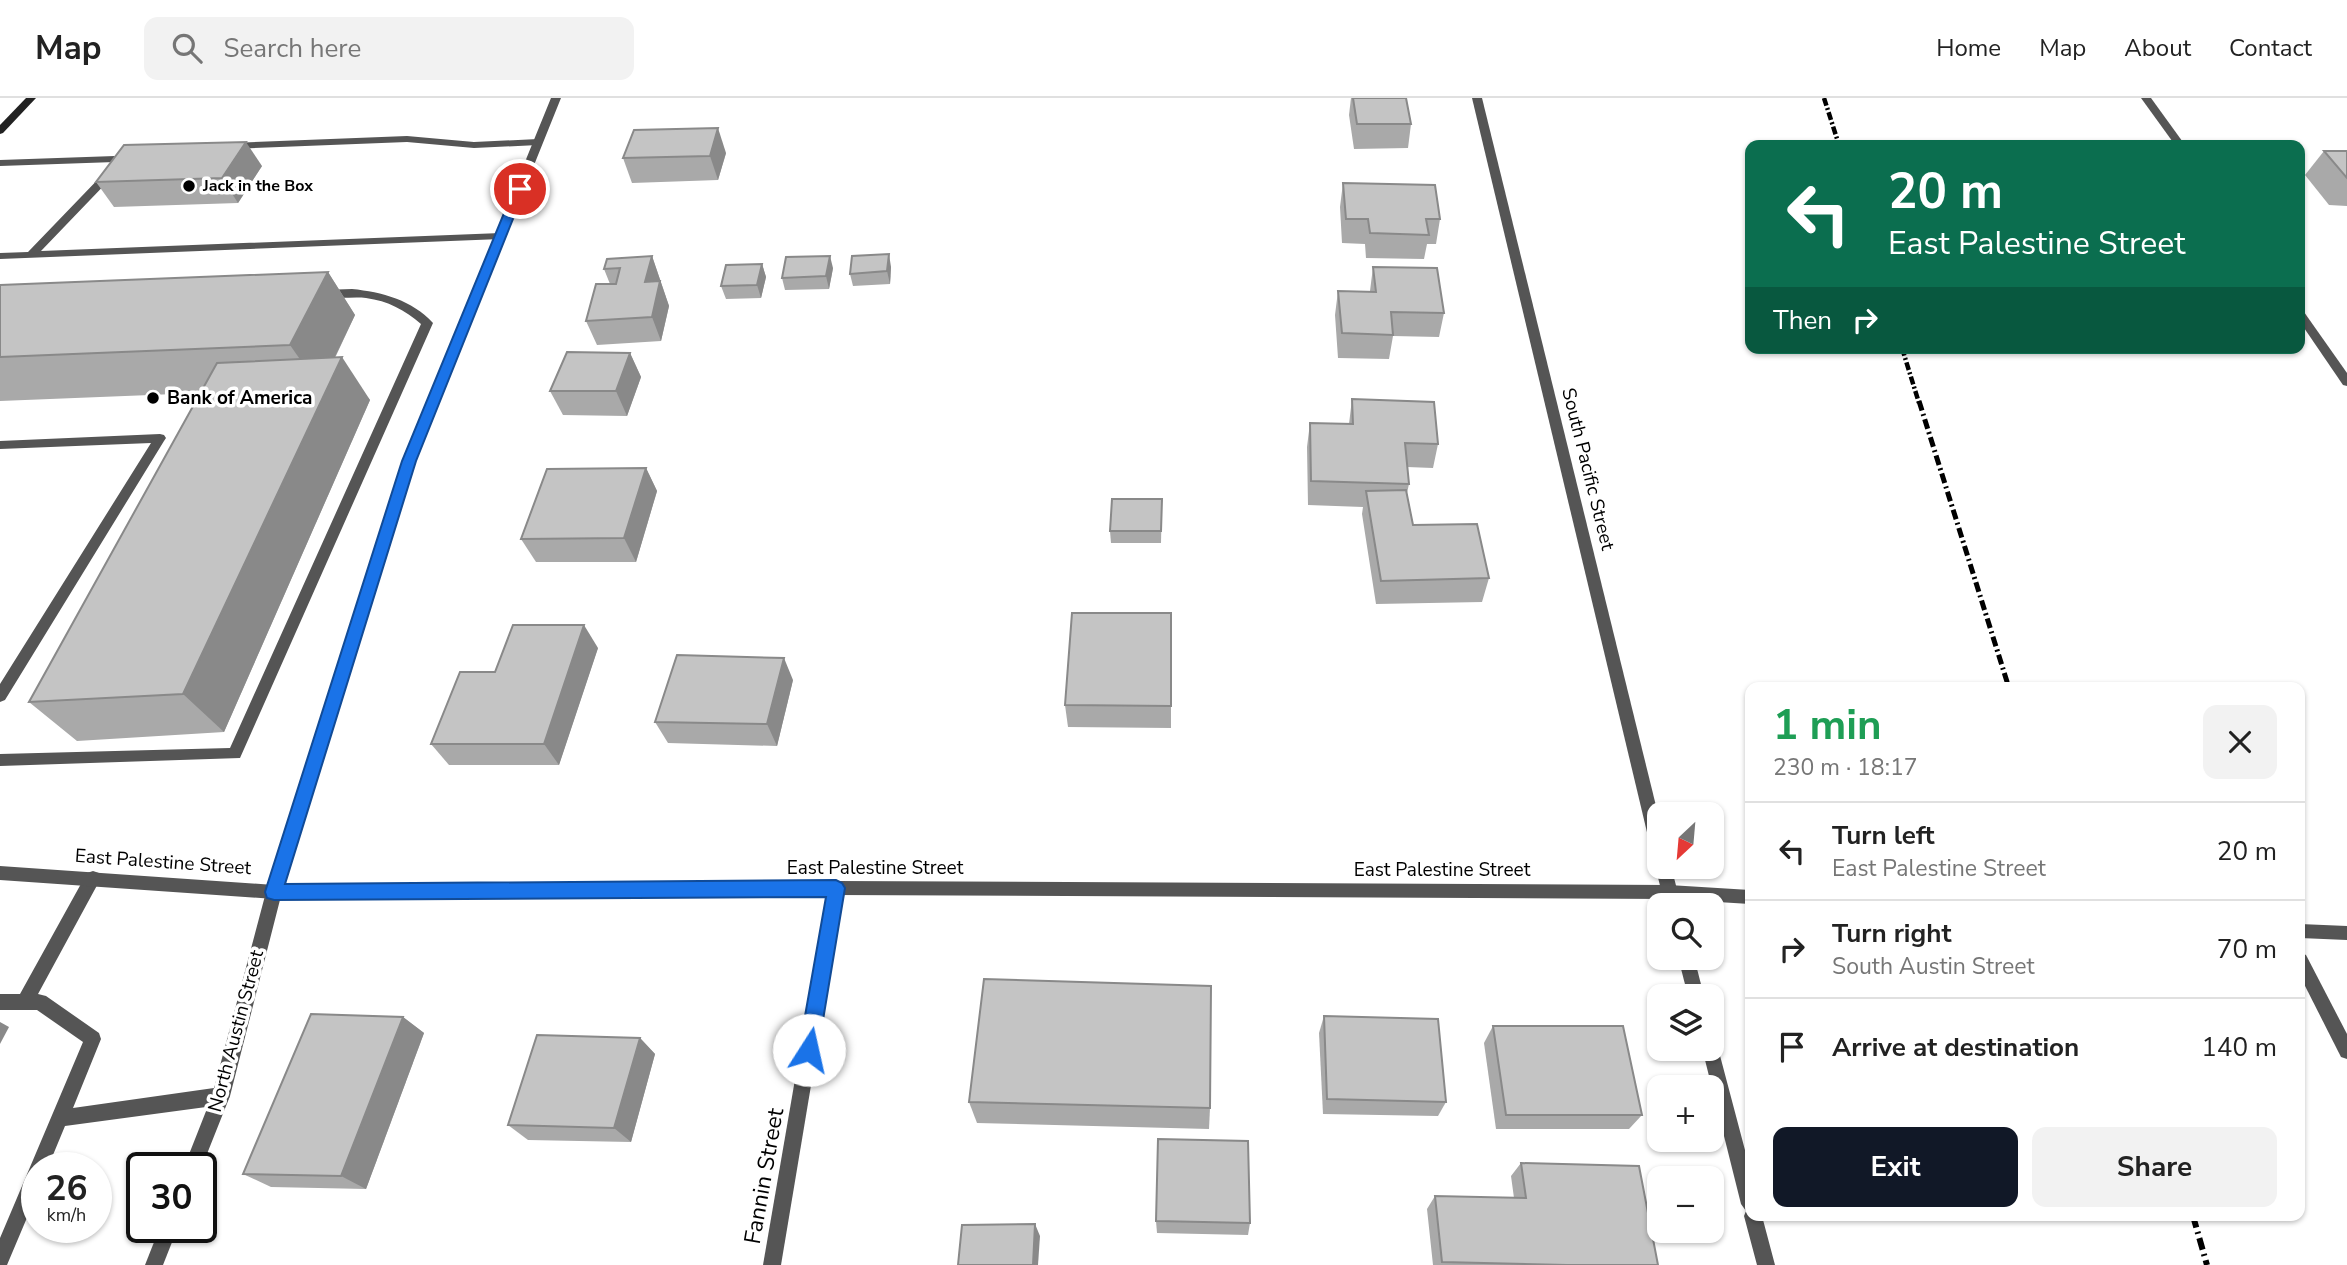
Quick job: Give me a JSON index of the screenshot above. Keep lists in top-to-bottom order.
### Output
{
  "streets": {
    "street": [
      "South Pacific Street",
      "East Palestine Street",
      "North Austin Street",
      "Fannin Street"
    ]
  },
  "crossings": [
    ["East Palestine Street", "North Austin Street"],
    ["East Palestine Street", "Fannin Street"]
  ],
  "places": ["Jack in the Box", "Bank of America"],
  "north": "bottom left",
  "page": {
    "header": "Map",
    "search": "Search here",
    "nav": [
      "Home",
      "Map",
      "About",
      "Contact"
    ],
    "turn": ["20 m", "East Palestine Street"],
    "then": "Then",
    "heading": ["1 min", "230 m · 18:17"],
    "list": [
      {
        "name": "Turn left",
        "note": "East Palestine Street",
        "value": "20 m"
      },
      {
        "name": "Turn right",
        "note": "South Austin Street",
        "value": "70 m"
      },
      {
        "name": "Arrive at destination",
        "value": "140 m"
      }
    ],
    "map_buttons": ["+", "−"],
    "buttons": ["Exit", "Share"],
    "speed": "26 km/h",
    "limit": "30"
  }
}
